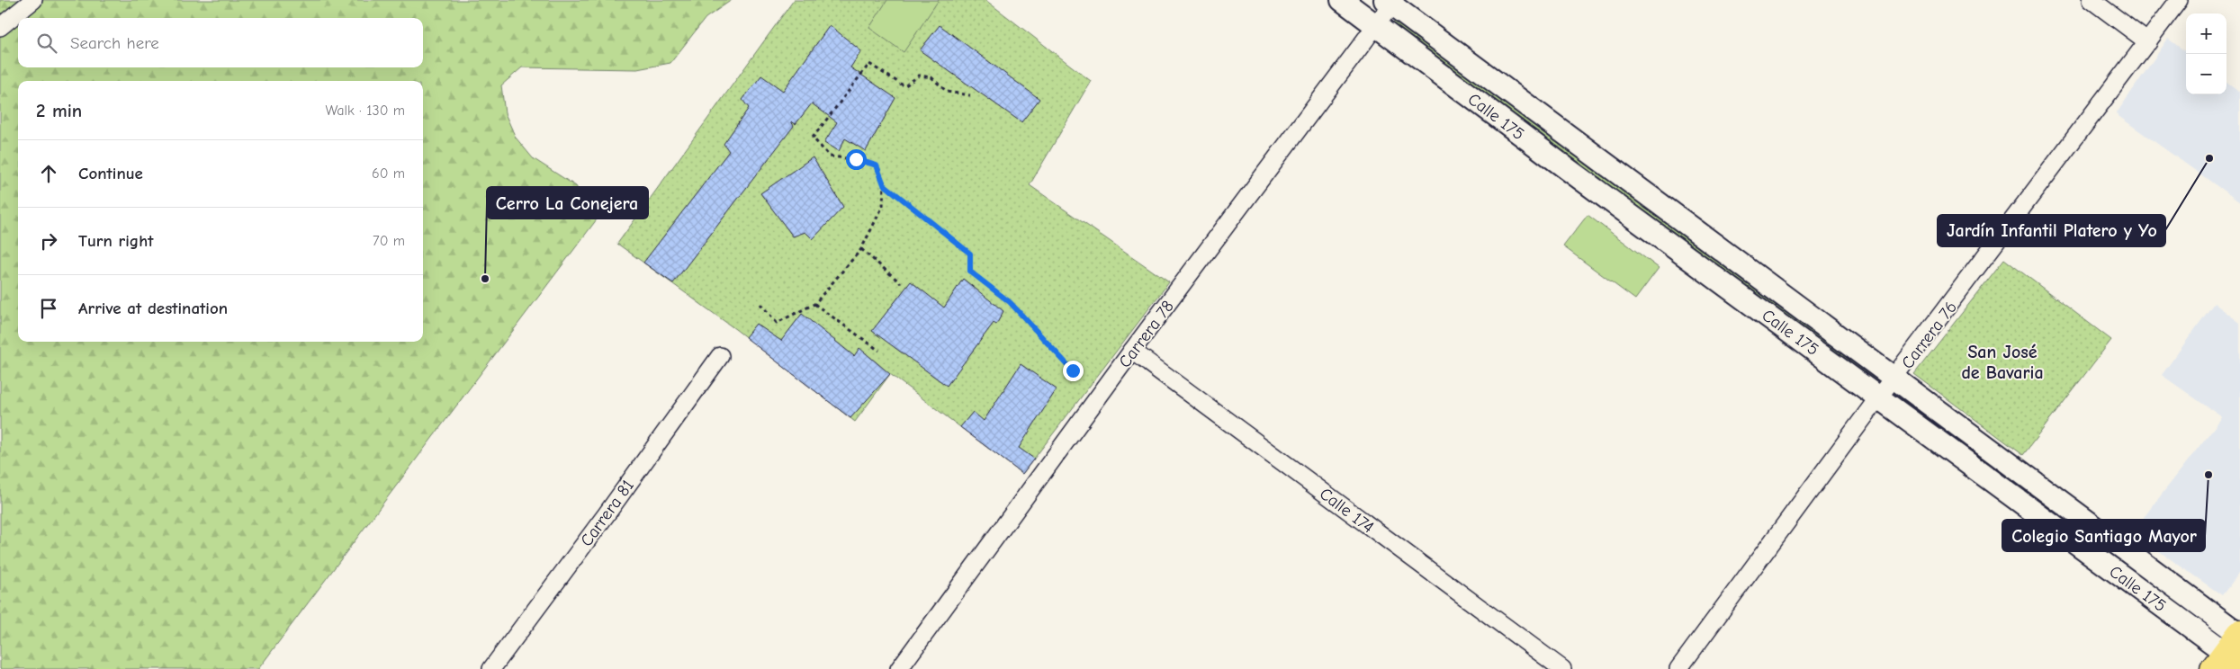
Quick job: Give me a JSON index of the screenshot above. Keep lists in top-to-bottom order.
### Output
{
  "streets": {
    "street": [
      "Calle 175",
      "Carrera 78",
      "Carrera 76",
      "Calle 174",
      "Carrera 81"
    ]
  },
  "crossings": [
    ["Calle 175", "Carrera 78"],
    ["Calle 175", "Carrera 76"],
    ["Carrera 78", "Calle 174"]
  ],
  "districts": ["San José de Bavaria"],
  "places": ["Jardín Infantil Platero y Yo", "Cerro La Conejera", "Colegio Santiago Mayor"],
  "page": {
    "map_buttons": ["+", "−"],
    "search": "Search here",
    "heading": ["2 min", "Walk · 130 m"],
    "list": [
      ["Continue", "60 m"],
      ["Turn right", "70 m"],
      "Arrive at destination"
    ]
  }
}
